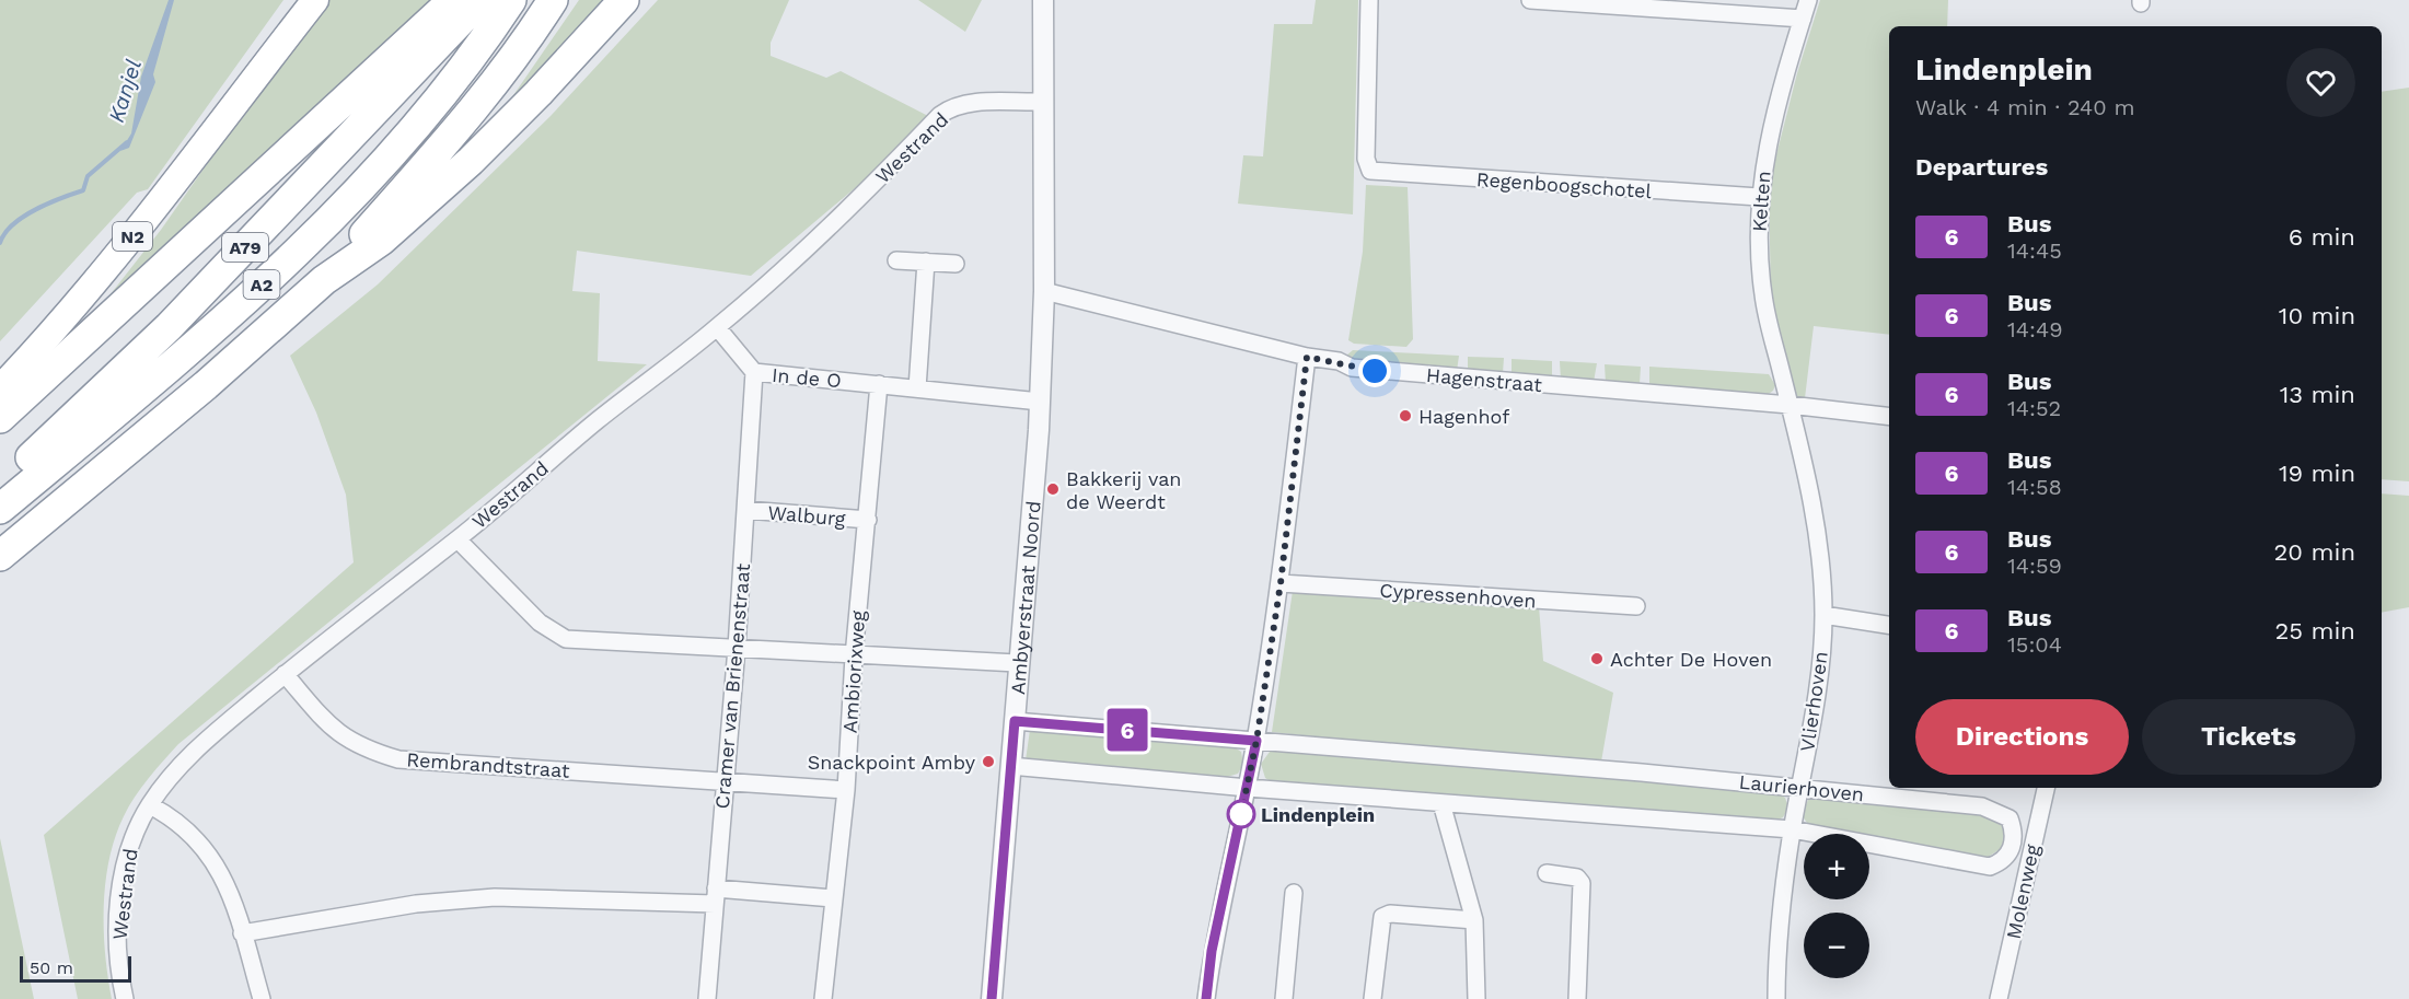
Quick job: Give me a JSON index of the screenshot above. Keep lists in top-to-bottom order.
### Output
{
  "streets": {
    "highway": ["N2", "A79", "A2"],
    "street": [
      "Westrand",
      "Regenboogschotel",
      "Kelten",
      "In de O",
      "Hagenstraat",
      "Walburg",
      "Cypressenhoven",
      "Ambyerstraat Noord",
      "Ambiorixweg",
      "Cramer van Brienenstraat",
      "Vlierhoven",
      "Rembrandtstraat",
      "Laurierhoven",
      "Molenweg"
    ]
  },
  "crossings": [
    ["Westrand", "In de O"],
    ["Westrand", "Ambyerstraat Noord"],
    ["Westrand", "Rembrandtstraat"],
    ["Regenboogschotel", "Kelten"],
    ["Kelten", "Hagenstraat"],
    ["Kelten", "Vlierhoven"],
    ["In de O", "Ambyerstraat Noord"],
    ["In de O", "Ambiorixweg"],
    ["In de O", "Cramer van Brienenstraat"],
    ["Hagenstraat", "Ambyerstraat Noord"],
    ["Hagenstraat", "Vlierhoven"],
    ["Walburg", "Ambiorixweg"],
    ["Walburg", "Cramer van Brienenstraat"],
    ["Cramer van Brienenstraat", "Rembrandtstraat"],
    ["Vlierhoven", "Laurierhoven"]
  ],
  "water": ["Kanjel"],
  "places": [
    "Hagenhof",
    "Bakkerij van de Weerdt",
    "Achter De Hoven",
    "Snackpoint Amby",
    "Lindenplein"
  ],
  "lines": ["bus line 6"],
  "scale_bar": "50 m",
  "page": {
    "on_map": "6",
    "heading": [
      ["Lindenplein", "Walk · 4 min · 240 m"],
      "Departures"
    ],
    "list": [
      {
        "mark": "6",
        "name": "Bus",
        "note": "14:45",
        "value": "6 min"
      },
      {
        "mark": "6",
        "name": "Bus",
        "note": "14:49",
        "value": "10 min"
      },
      {
        "mark": "6",
        "name": "Bus",
        "note": "14:52",
        "value": "13 min"
      },
      {
        "mark": "6",
        "name": "Bus",
        "note": "14:58",
        "value": "19 min"
      },
      {
        "mark": "6",
        "name": "Bus",
        "note": "14:59",
        "value": "20 min"
      },
      {
        "mark": "6",
        "name": "Bus",
        "note": "15:04",
        "value": "25 min"
      }
    ],
    "buttons": ["Directions", "Tickets"],
    "map_buttons": ["+", "−"],
    "scale": "50 m"
  }
}
